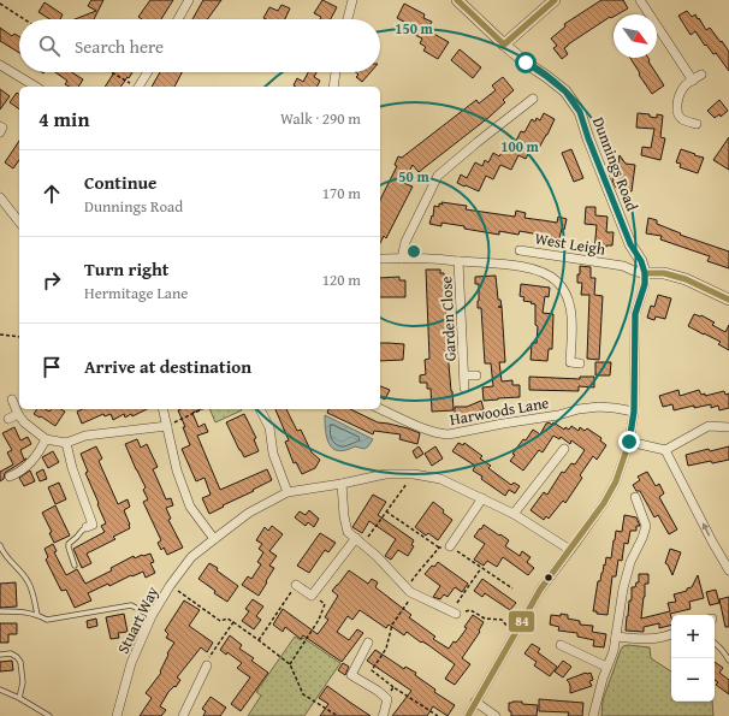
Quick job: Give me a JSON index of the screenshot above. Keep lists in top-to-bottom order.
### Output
{
  "streets": {
    "street": [
      "Dunnings Road",
      "West Leigh",
      "Garden Close",
      "Harwoods Lane",
      "Stuart Way"
    ]
  },
  "crossings": [
    ["Dunnings Road", "West Leigh"]
  ],
  "lines": ["transit line 84"],
  "north": "bottom right",
  "page": {
    "search": "Search here",
    "heading": ["4 min", "Walk · 290 m"],
    "list": [
      ["Continue", "Dunnings Road", "170 m"],
      ["Turn right", "Hermitage Lane", "120 m"],
      "Arrive at destination"
    ],
    "map_buttons": ["+", "−"]
  },
  "rings": ["150 m", "100 m", "50 m"]
}
